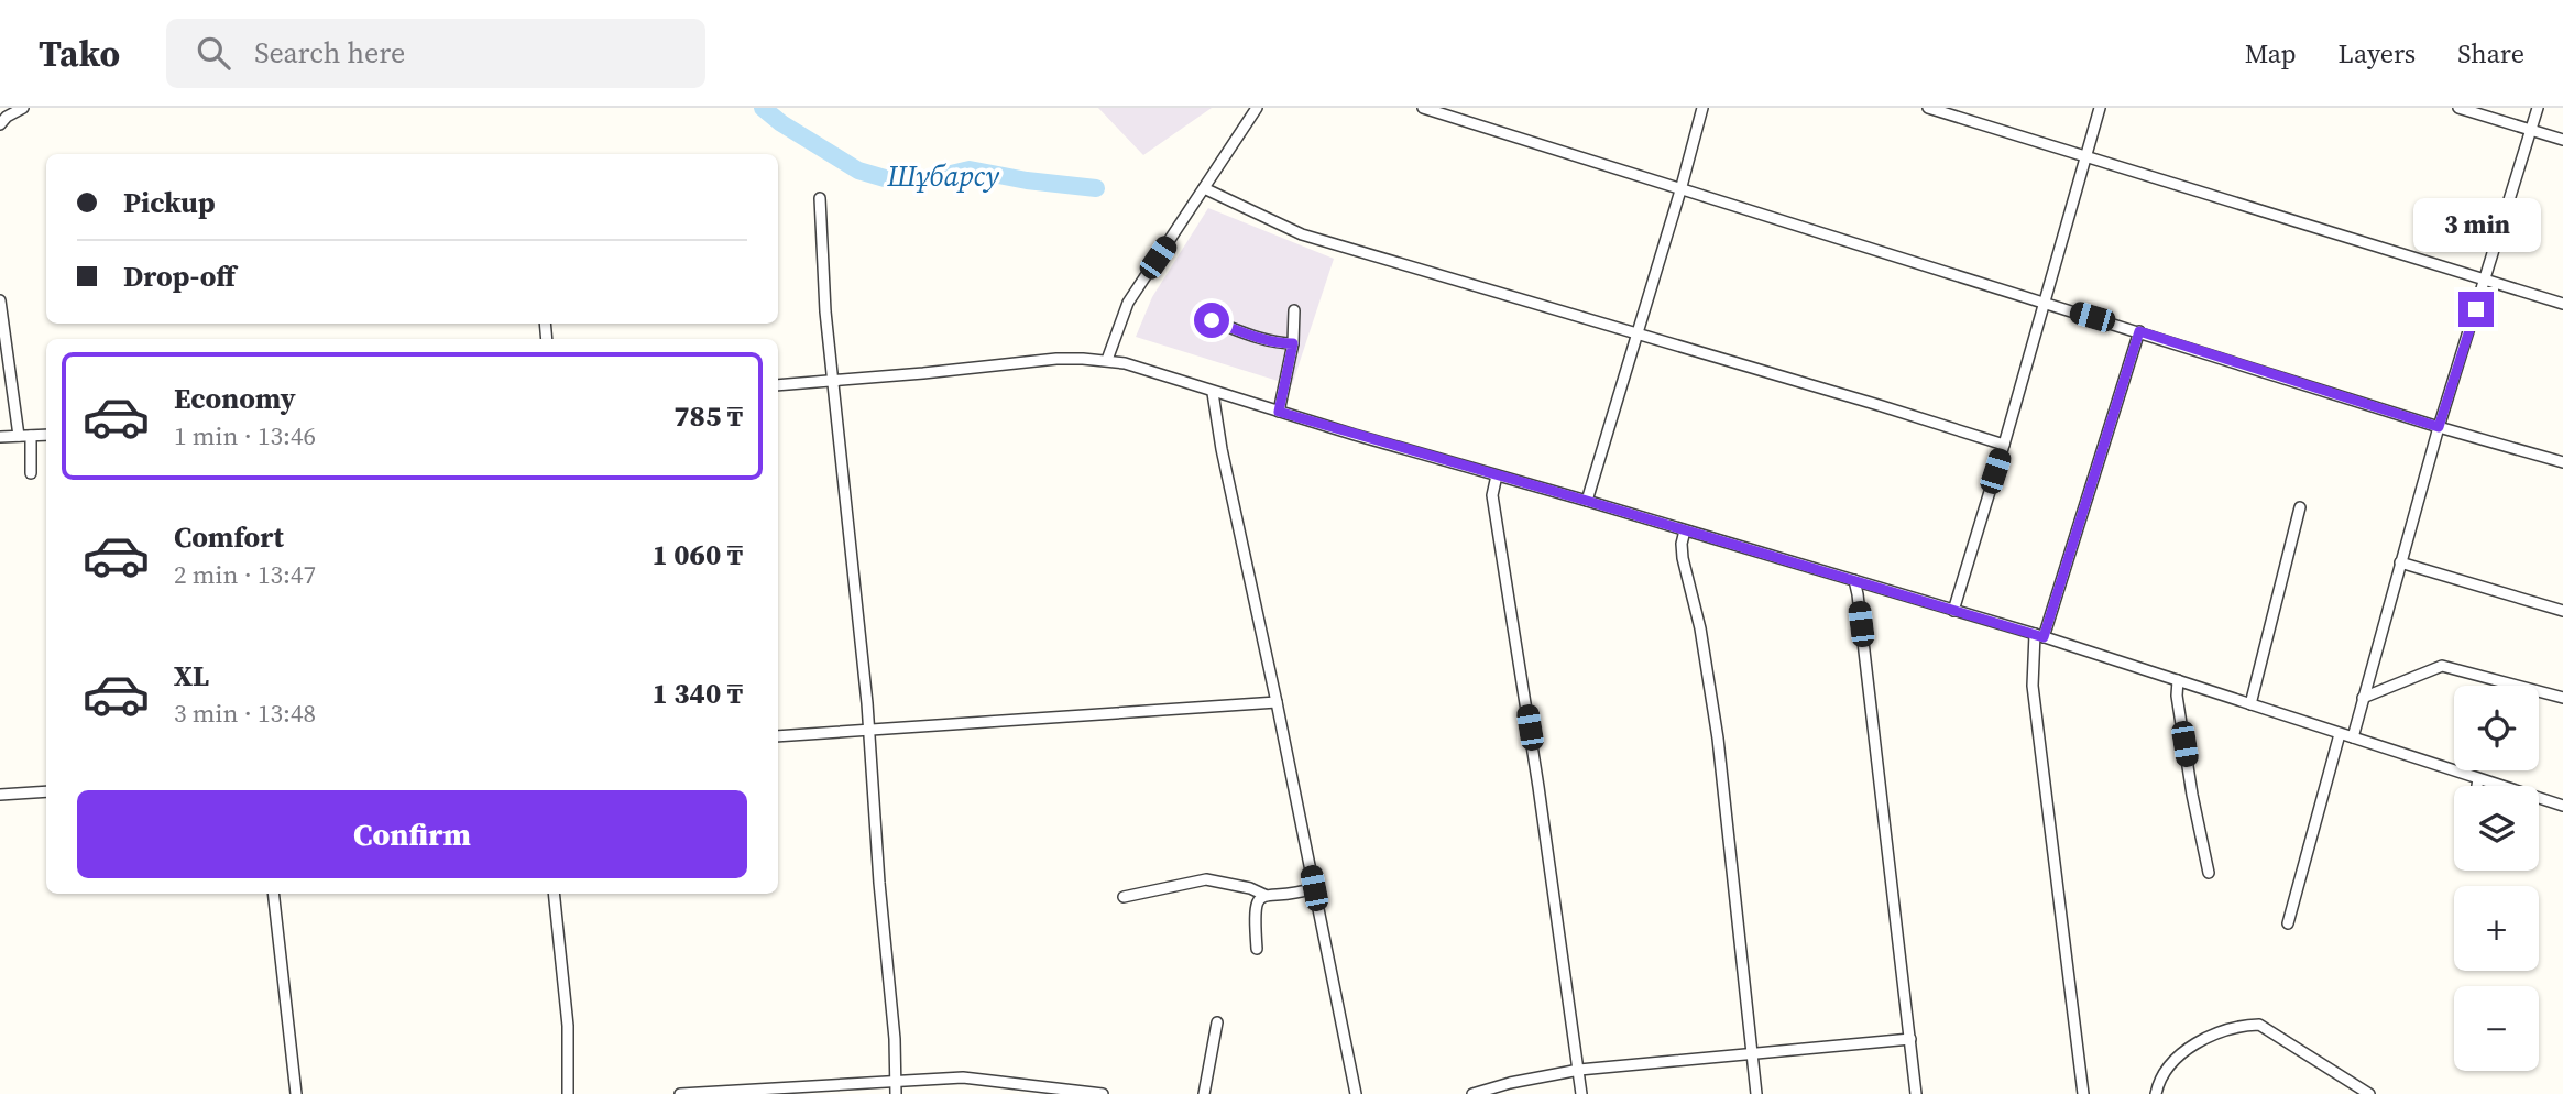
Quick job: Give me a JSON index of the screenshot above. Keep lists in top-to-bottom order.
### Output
{
  "water": ["Шұбарсу"],
  "page": {
    "header": "Tako",
    "search": "Search here",
    "nav": ["Map", "Layers", "Share"],
    "banner": ["Pickup", "Drop-off"],
    "bubble": "3 min",
    "list": [
      {
        "name": "Economy",
        "note": "1 min · 13:46",
        "value": "785 ₸"
      },
      {
        "name": "Comfort",
        "note": "2 min · 13:47",
        "value": "1 060 ₸"
      },
      {
        "name": "XL",
        "note": "3 min · 13:48",
        "value": "1 340 ₸"
      }
    ],
    "map_buttons": ["+", "−"],
    "buttons": "Confirm"
  }
}
